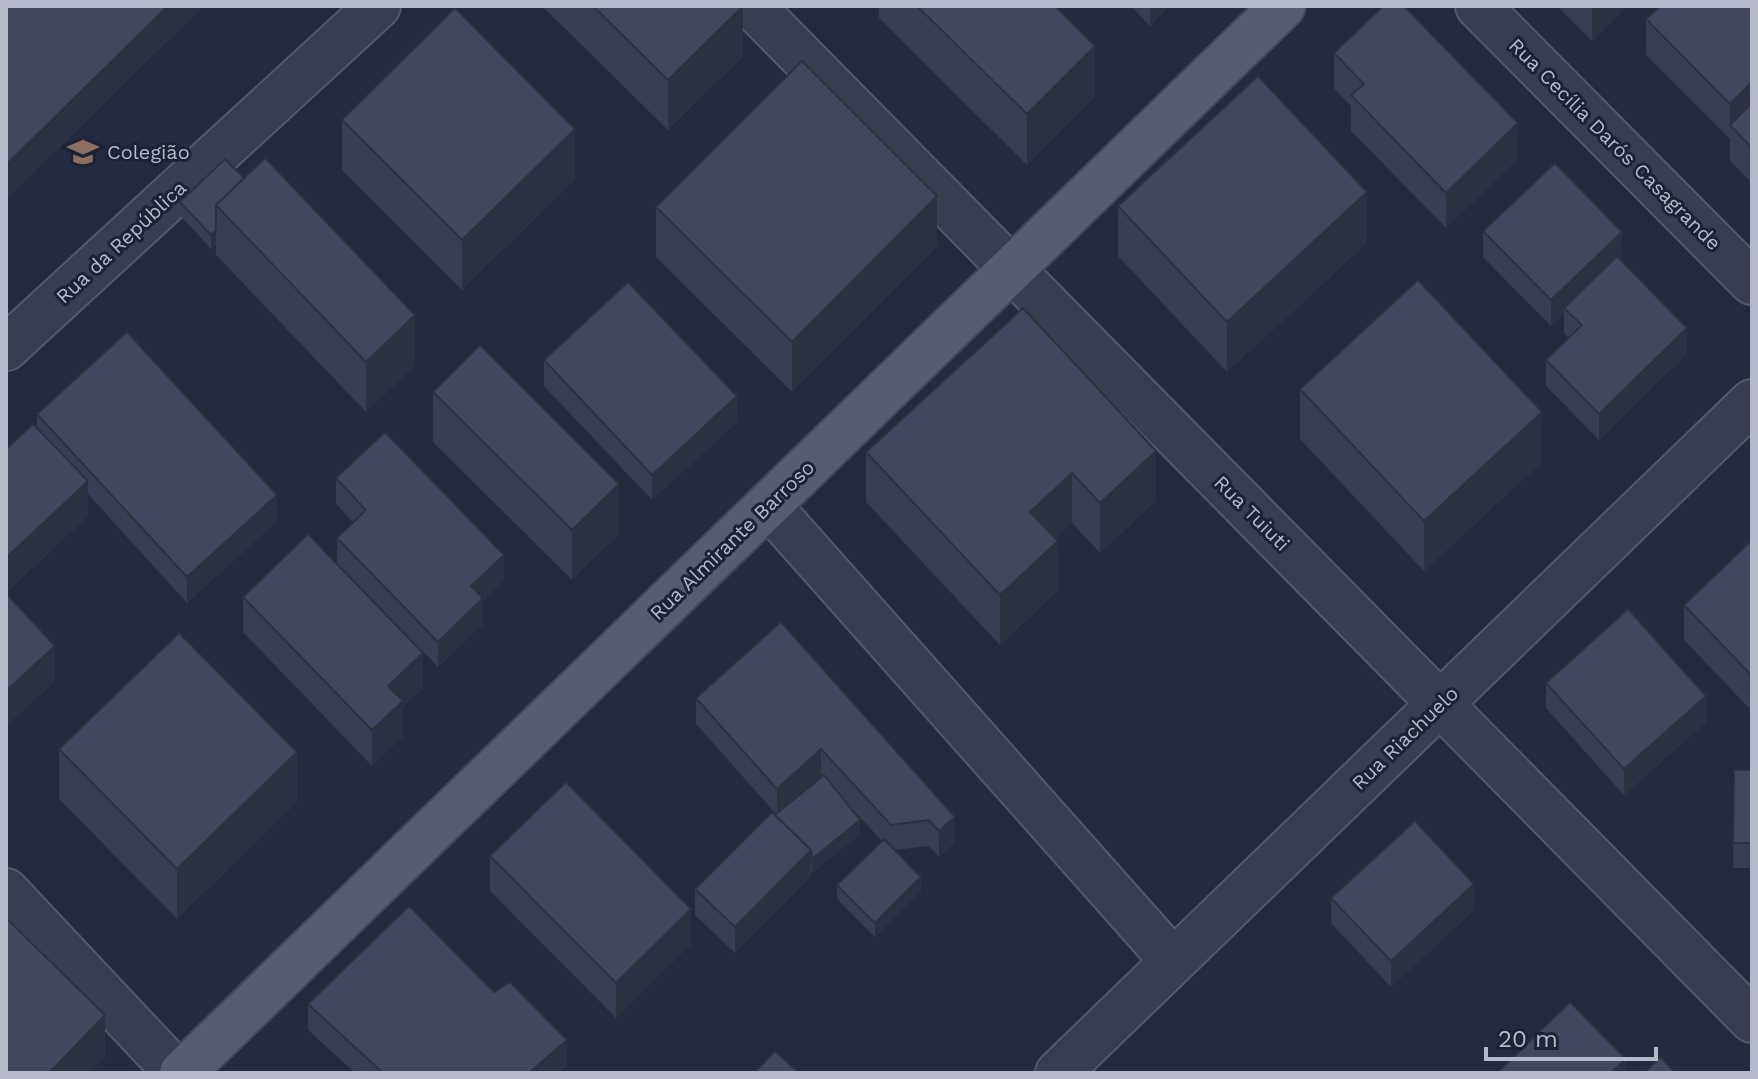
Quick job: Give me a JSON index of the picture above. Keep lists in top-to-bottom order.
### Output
{
  "streets": {
    "main road": ["Rua Almirante Barroso"],
    "street": [
      "Rua Cecília Darós Casagrande",
      "Rua da República",
      "Rua Tuiuti",
      "Rua Riachuelo"
    ]
  },
  "crossings": [
    ["Rua Tuiuti", "Rua Almirante Barroso"],
    ["Rua Tuiuti", "Rua Riachuelo"]
  ],
  "places": {
    "school or university": ["Colegião"]
  },
  "scale_bar": "20 m"
}
